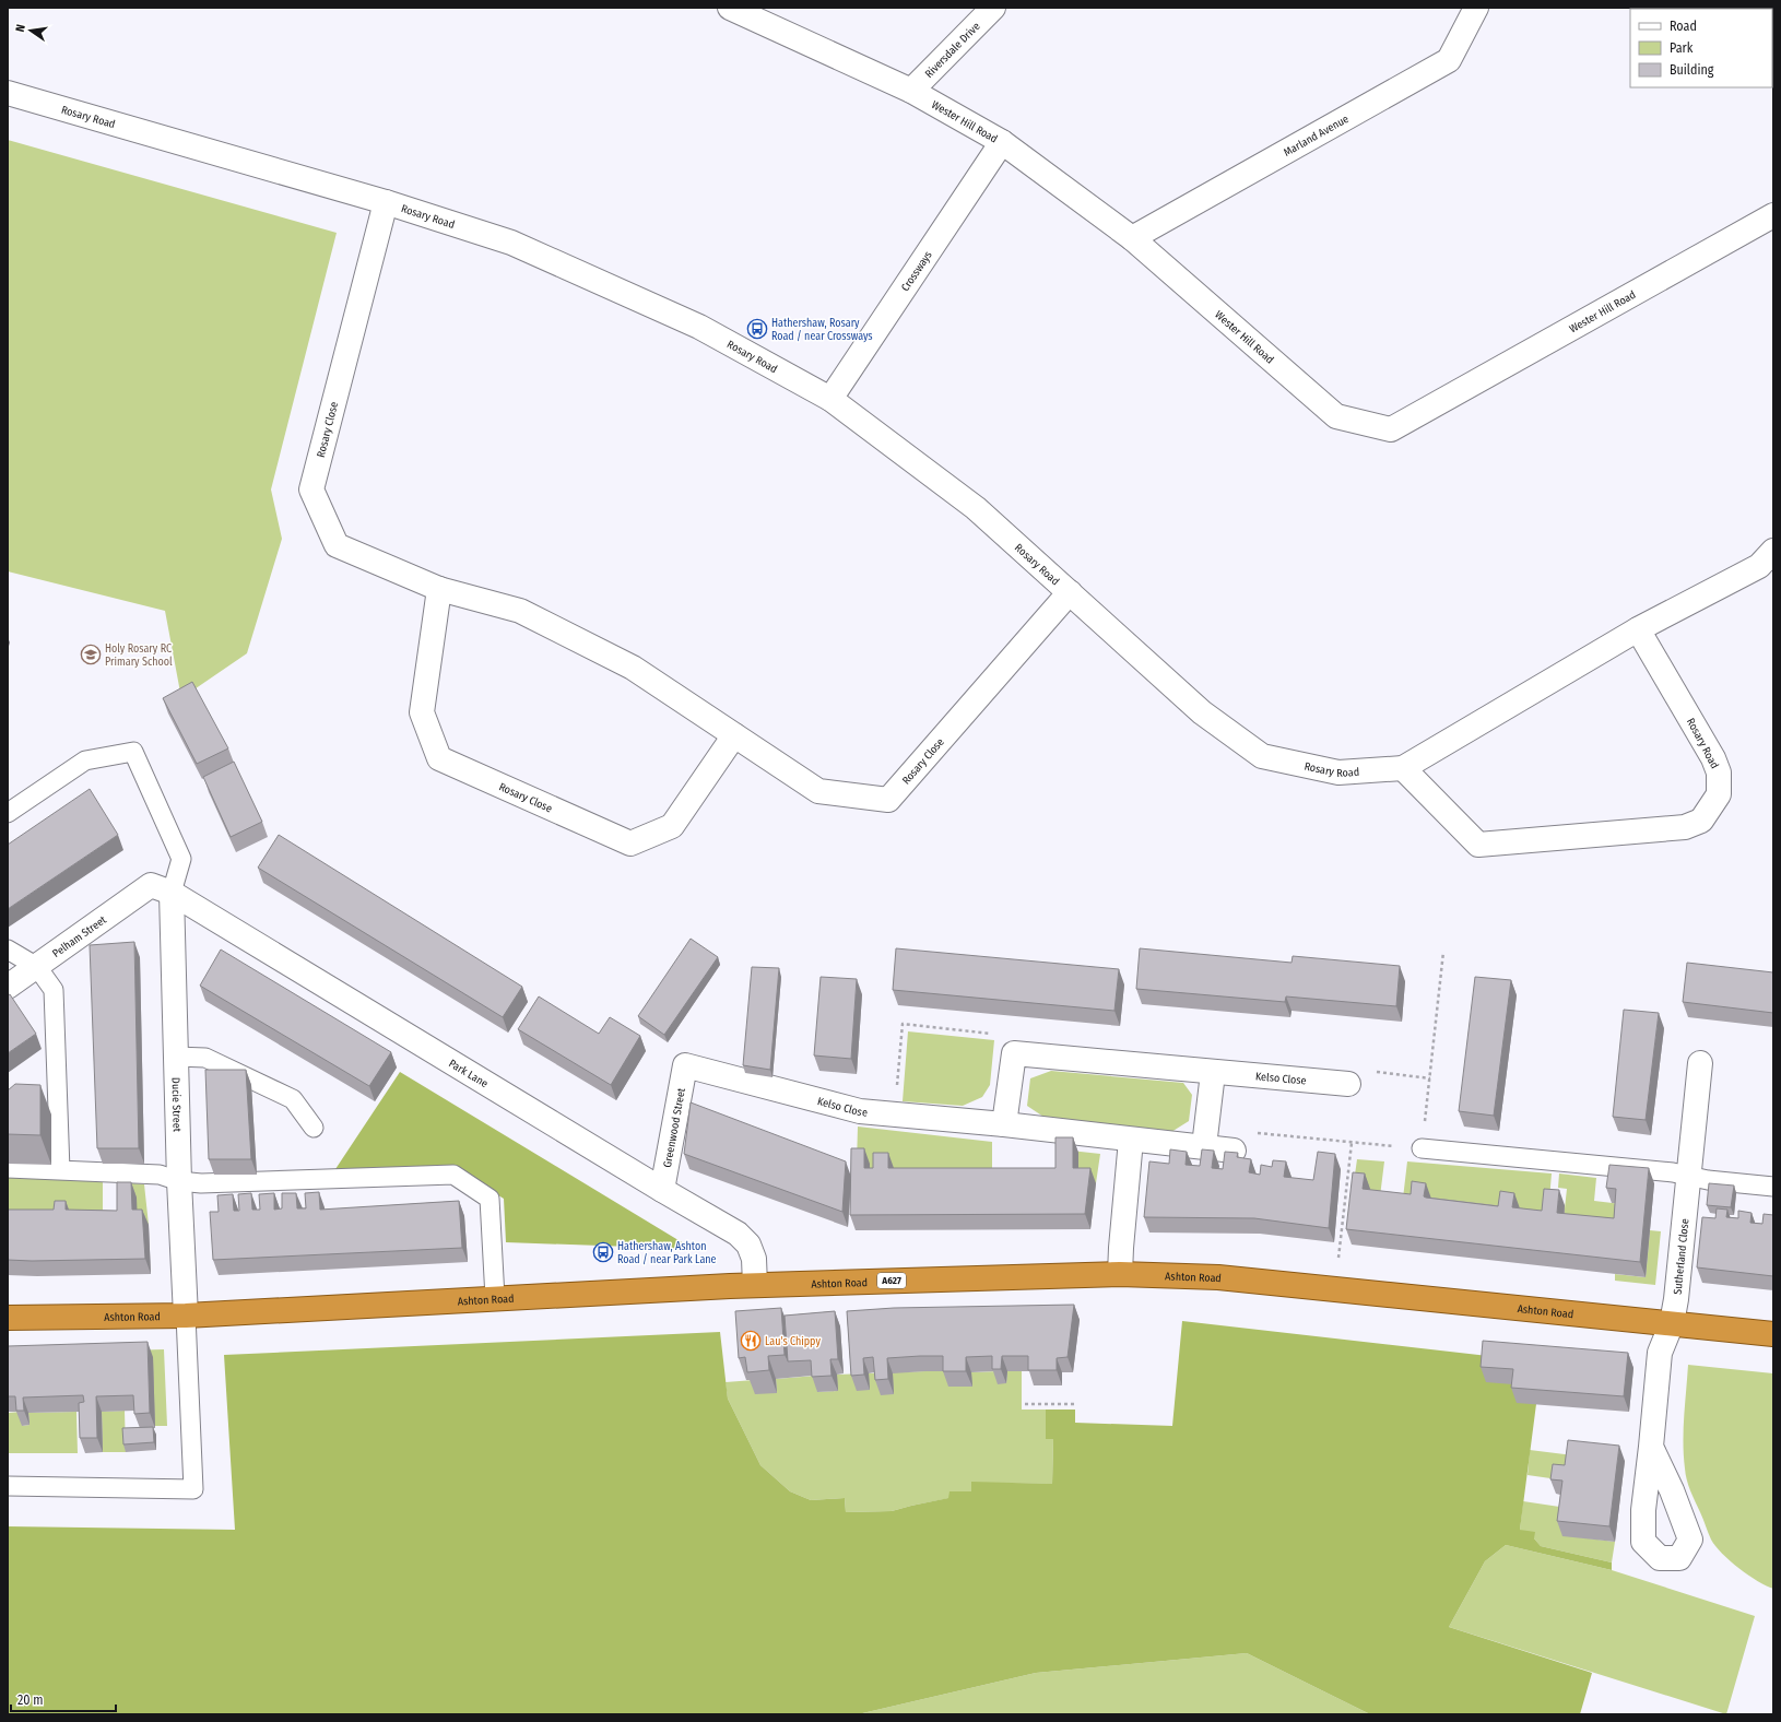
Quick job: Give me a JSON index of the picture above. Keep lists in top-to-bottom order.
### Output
{
  "streets": {
    "highway": ["Ashton Road", "A627"],
    "street": [
      "Riversdale Drive",
      "Rosary Road",
      "Wester Hill Road",
      "Marland Avenue",
      "Crossways",
      "Rosary Close",
      "Pelham Street",
      "Park Lane",
      "Kelso Close",
      "Ducie Street",
      "Greenwood Street",
      "Sutherland Close"
    ]
  },
  "crossings": [
    ["Riversdale Drive", "Wester Hill Road"],
    ["Rosary Road", "Crossways"],
    ["Rosary Road", "Rosary Close"],
    ["Wester Hill Road", "Marland Avenue"],
    ["Wester Hill Road", "Crossways"],
    ["Pelham Street", "Park Lane"],
    ["Pelham Street", "Ducie Street"],
    ["Park Lane", "Ducie Street"],
    ["Park Lane", "Greenwood Street"],
    ["Park Lane", "Ashton Road"],
    ["Kelso Close", "Greenwood Street"],
    ["Ducie Street", "Ashton Road"],
    ["Sutherland Close", "Ashton Road"]
  ],
  "places": {
    "bus stop": ["Hathershaw, Rosary Road / near Crossways", "Hathershaw, Ashton Road / near Park Lane"],
    "school or university": ["Holy Rosary RC Primary School"],
    "restaurant": ["Lau's Chippy"]
  },
  "legend": ["Road", "Park", "Building"],
  "scale_bar": "20 m",
  "north": "left"
}
